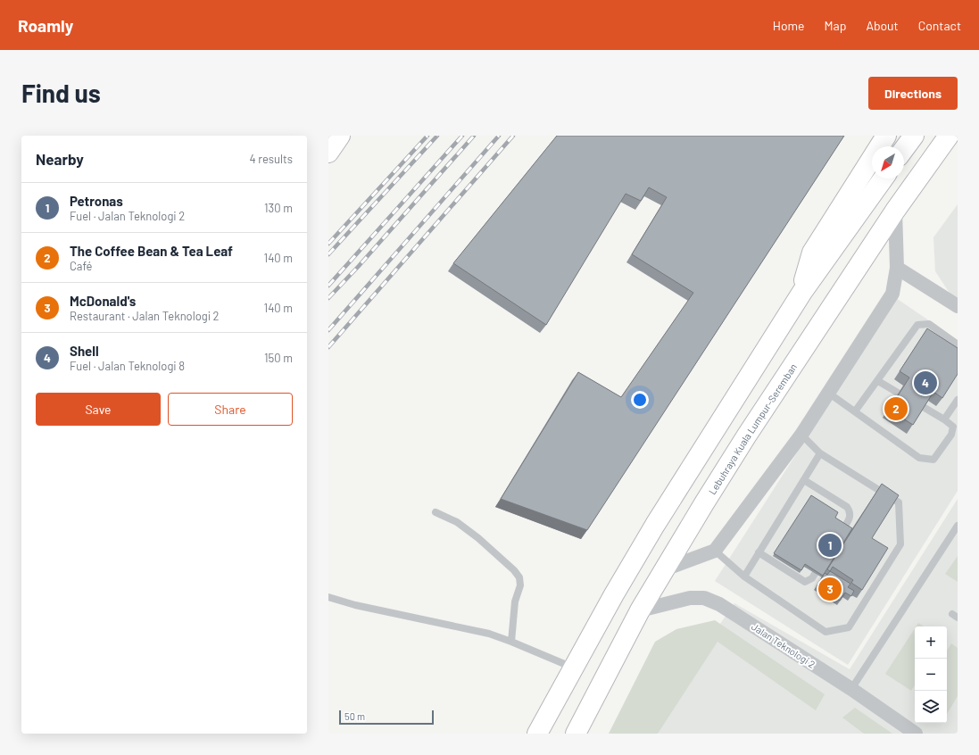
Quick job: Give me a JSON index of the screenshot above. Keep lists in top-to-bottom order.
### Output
{
  "streets": {
    "highway": ["Lebuhraya Kuala Lumpur–Seremban"],
    "street": ["Jalan Teknologi 2"]
  },
  "crossings": [
    ["Lebuhraya Kuala Lumpur–Seremban", "Jalan Teknologi 2"]
  ],
  "scale_bar": "50 m",
  "north": "bottom left",
  "page": {
    "header": "Roamly",
    "nav": [
      "Home",
      "Map",
      "About",
      "Contact"
    ],
    "buttons": [
      "Directions",
      ["Save", "Share"]
    ],
    "title": "Find us",
    "heading": ["Nearby", "4 results"],
    "list": [
      {
        "mark": "1",
        "name": "Petronas",
        "note": "Fuel · Jalan Teknologi 2",
        "value": "130 m"
      },
      {
        "mark": "2",
        "name": "The Coffee Bean & Tea Leaf",
        "note": "Café",
        "value": "140 m"
      },
      {
        "mark": "3",
        "name": "McDonald's",
        "note": "Restaurant · Jalan Teknologi 2",
        "value": "140 m"
      },
      {
        "mark": "4",
        "name": "Shell",
        "note": "Fuel · Jalan Teknologi 8",
        "value": "150 m"
      }
    ],
    "pins": [
      "4",
      "2",
      "1",
      "3"
    ],
    "map_buttons": ["+", "−"],
    "scale": "50 m"
  }
}
